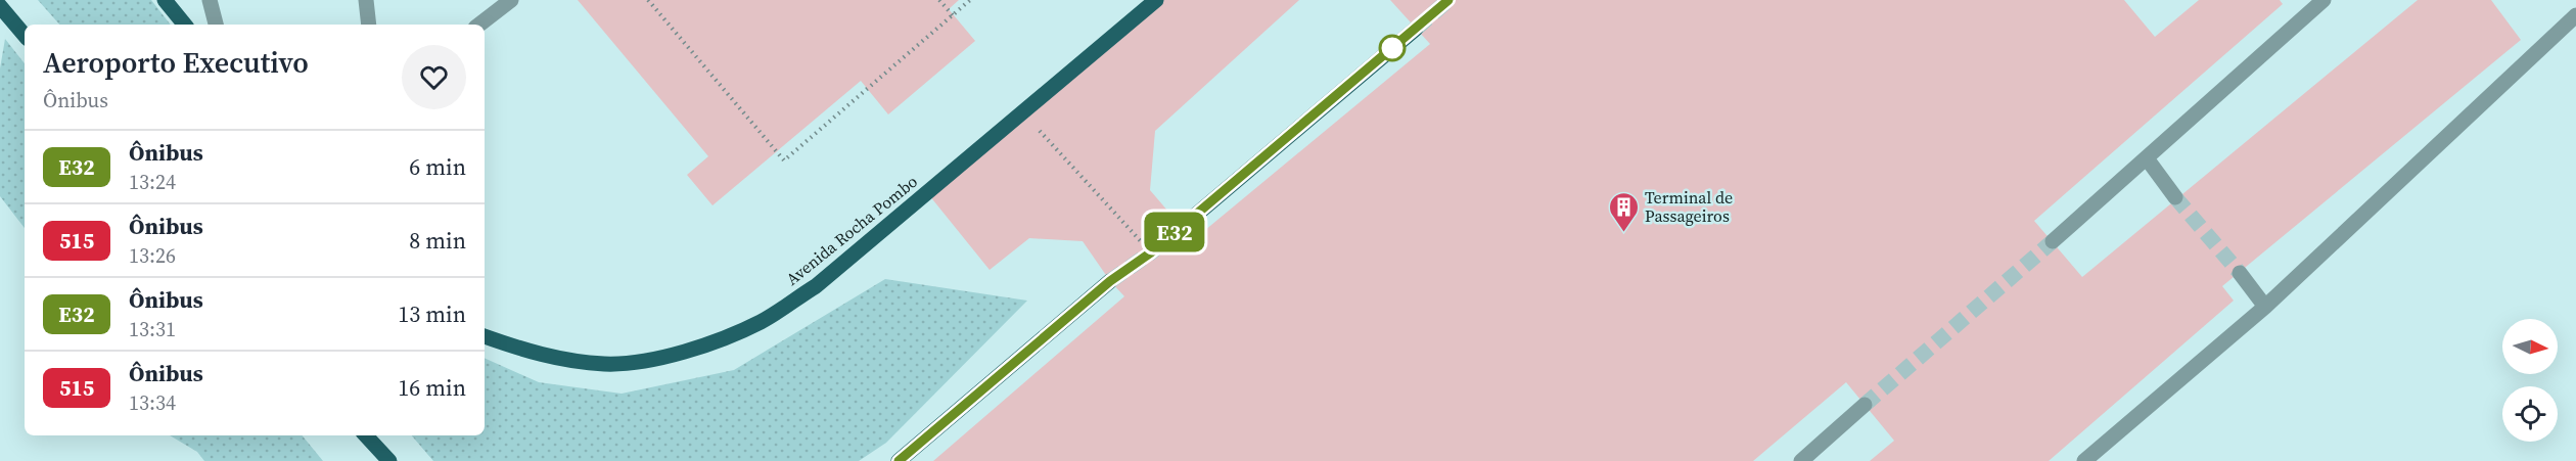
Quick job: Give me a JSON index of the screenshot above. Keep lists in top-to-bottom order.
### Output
{
  "streets": {
    "main road": ["Avenida Rocha Pombo"]
  },
  "places": {
    "building": ["Terminal de Passageiros"]
  },
  "lines": ["bus line E32"],
  "north": "right",
  "page": {
    "on_map": "E32",
    "heading": ["Aeroporto Executivo", "Ônibus"],
    "list": [
      {
        "mark": "E32",
        "name": "Ônibus",
        "note": "13:24",
        "value": "6 min"
      },
      {
        "mark": "515",
        "name": "Ônibus",
        "note": "13:26",
        "value": "8 min"
      },
      {
        "mark": "E32",
        "name": "Ônibus",
        "note": "13:31",
        "value": "13 min"
      },
      {
        "mark": "515",
        "name": "Ônibus",
        "note": "13:34",
        "value": "16 min"
      }
    ]
  }
}
